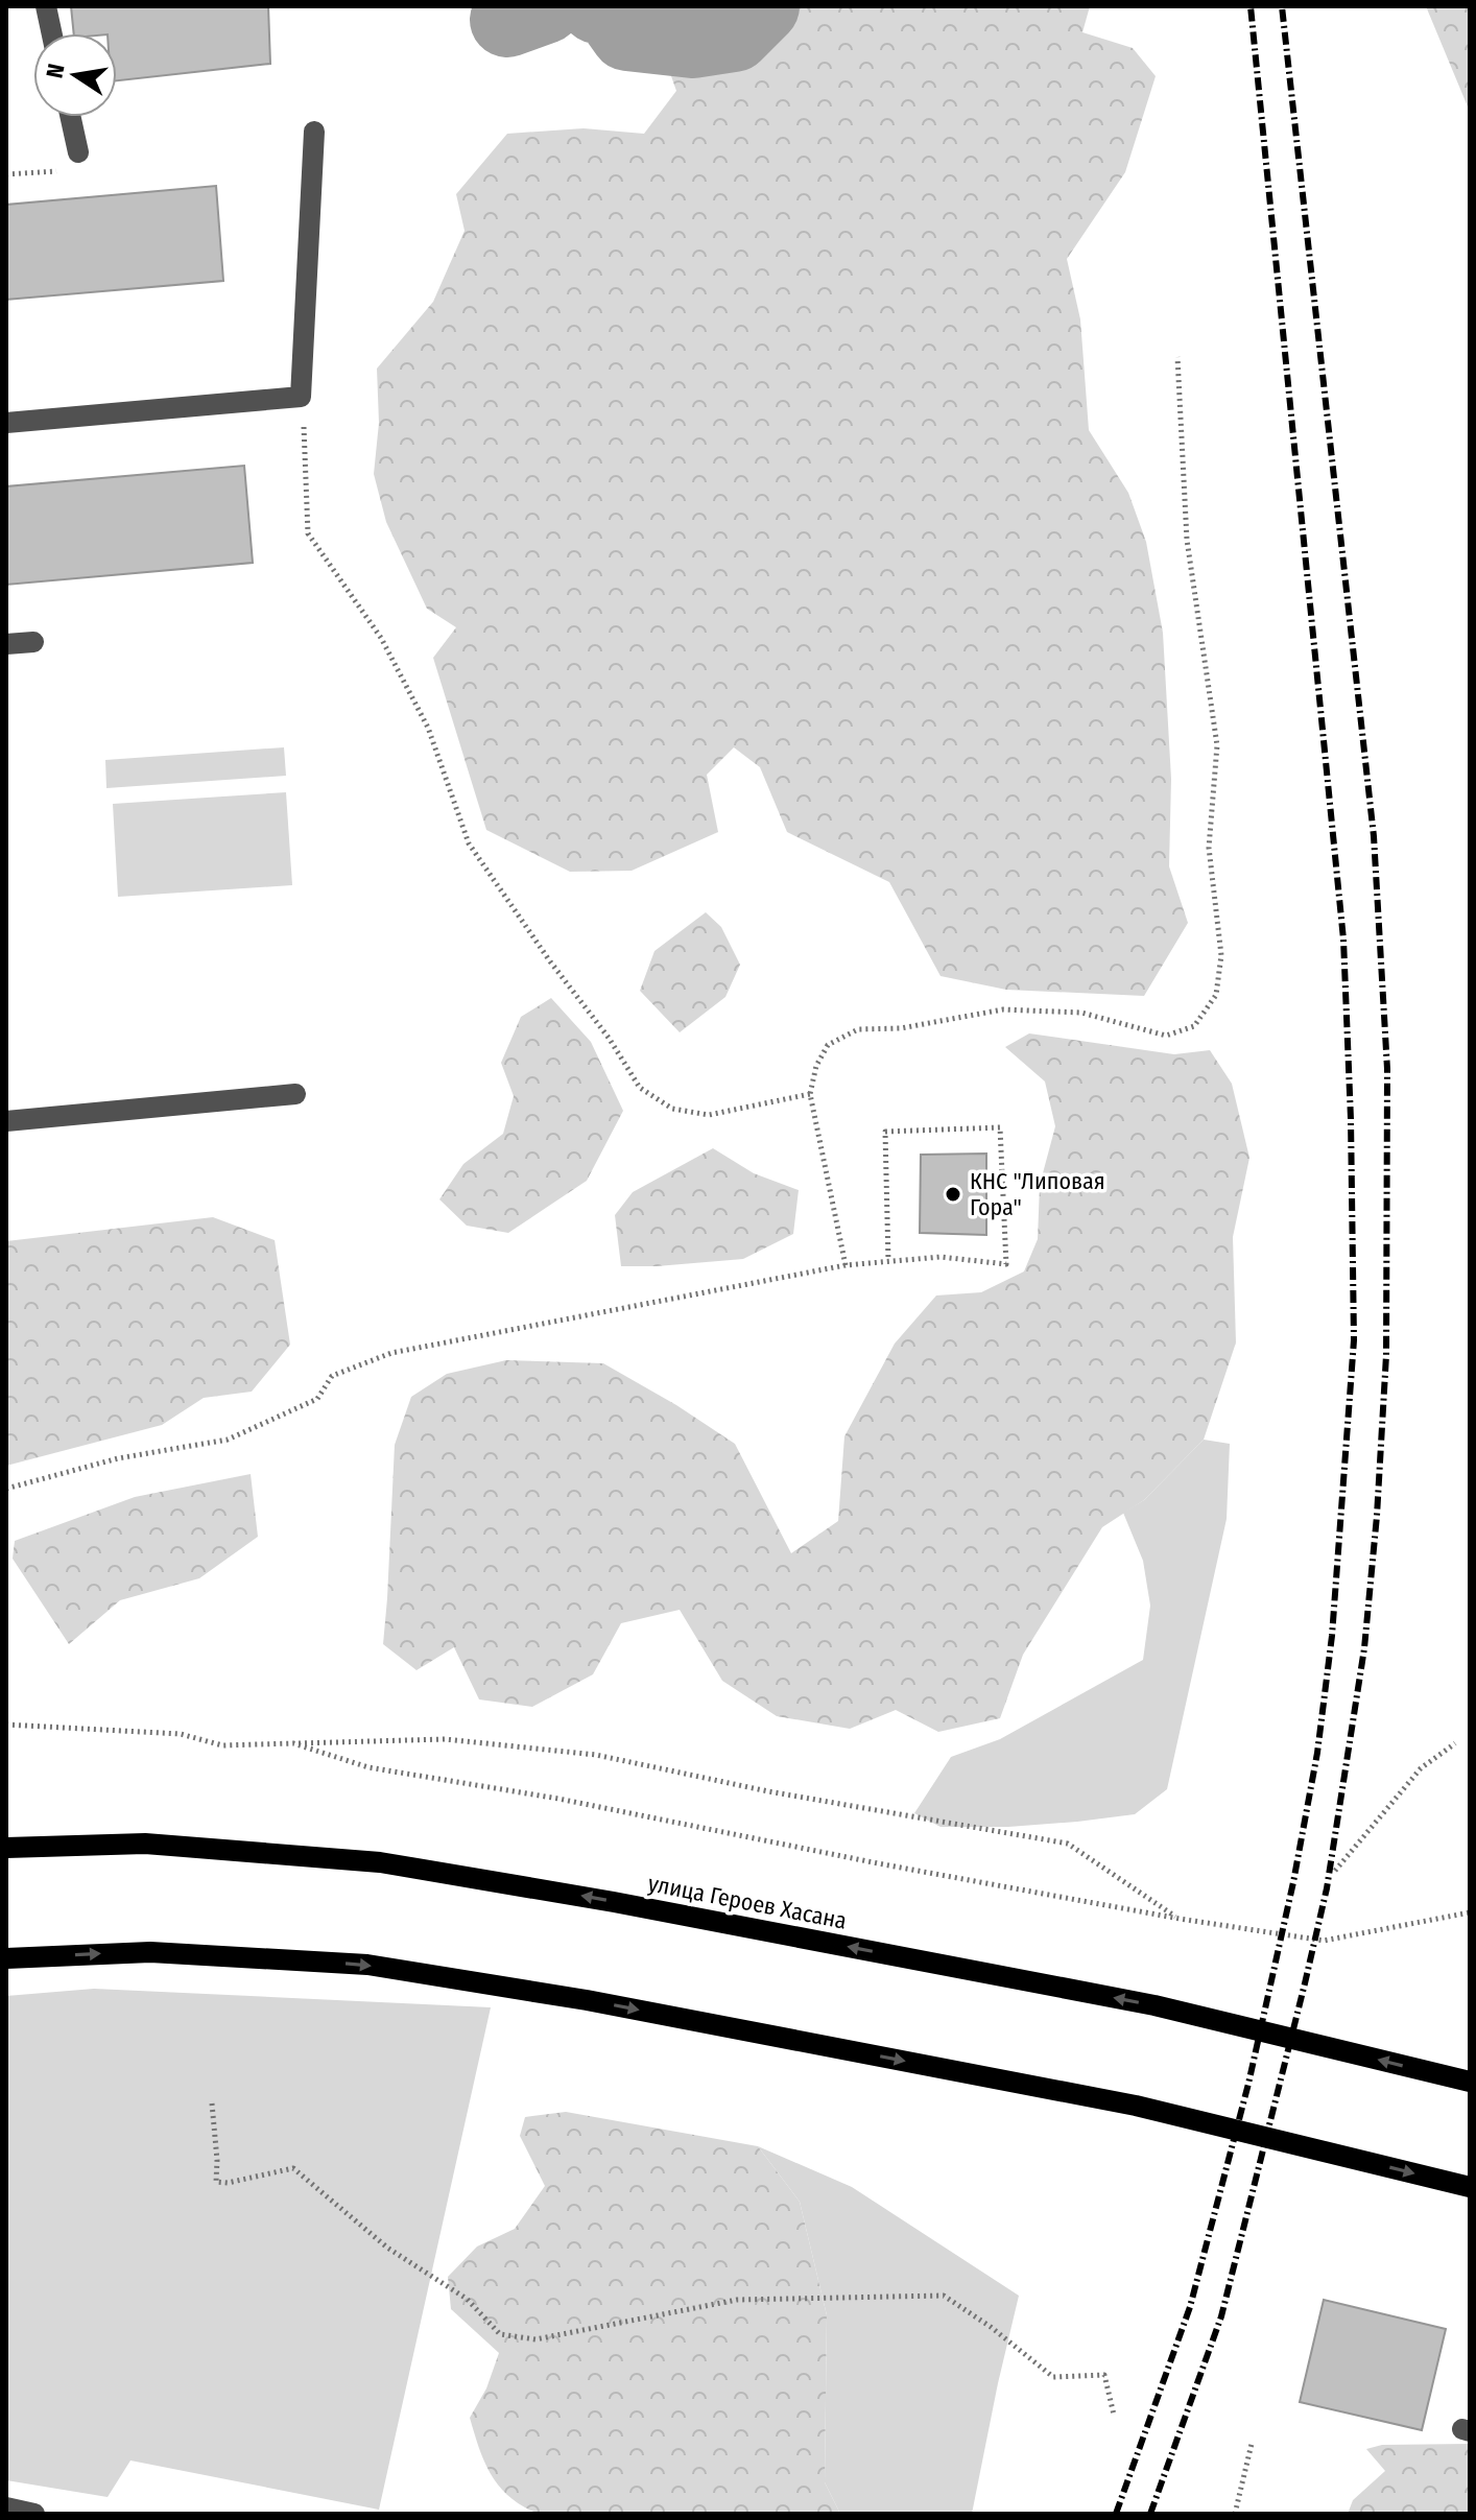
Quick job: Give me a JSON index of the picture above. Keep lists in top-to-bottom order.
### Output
{
  "streets": {
    "main road": ["улица Героев Хасана"]
  },
  "places": ["КНС \"Липовая Гора\""],
  "north": "left"
}
